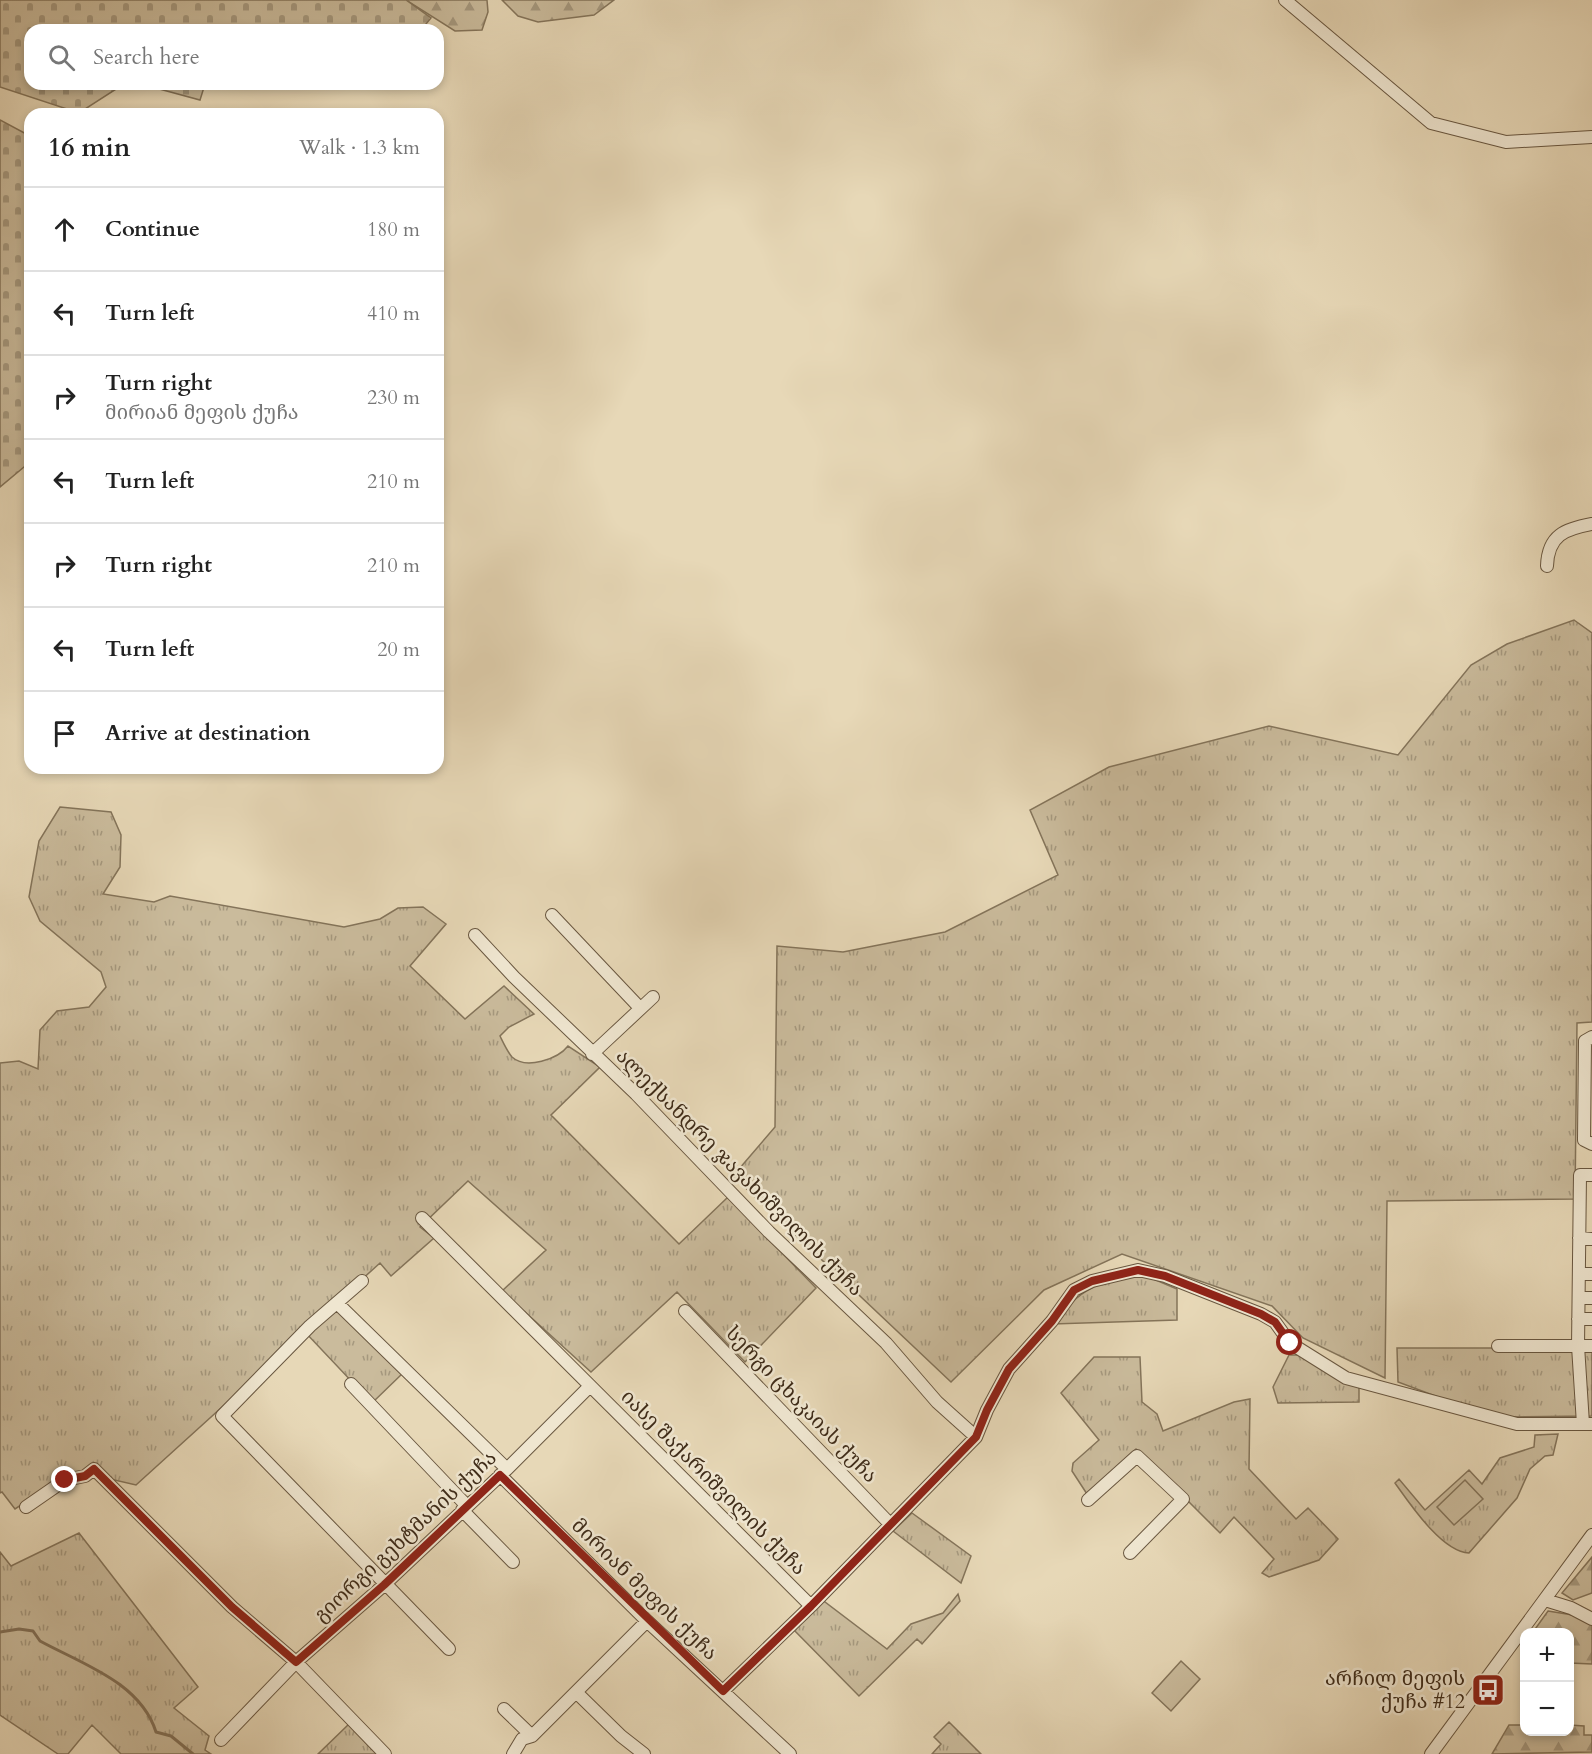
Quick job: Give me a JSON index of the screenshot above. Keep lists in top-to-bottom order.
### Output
{
  "streets": {
    "street": [
      "ალექსანდრე ჯავახიშვილის ქუჩა",
      "სერგი ცხაკაიას ქუჩა",
      "იასე შაქარიშვილის ქუჩა",
      "გიორგი გეხტმანის ქუჩა",
      "მირიან მეფის ქუჩა"
    ]
  },
  "crossings": [
    ["იასე შაქარიშვილის ქუჩა", "გიორგი გეხტმანის ქუჩა"],
    ["გიორგი გეხტმანის ქუჩა", "მირიან მეფის ქუჩა"]
  ],
  "places": {
    "bus stop": ["არჩილ მეფის ქუჩა #12"]
  },
  "page": {
    "search": "Search here",
    "heading": ["16 min", "Walk · 1.3 km"],
    "list": [
      ["Continue", "180 m"],
      ["Turn left", "410 m"],
      ["Turn right", "მირიან მეფის ქუჩა", "230 m"],
      ["Turn left", "210 m"],
      ["Turn right", "210 m"],
      ["Turn left", "20 m"],
      "Arrive at destination"
    ],
    "map_buttons": ["+", "−"]
  }
}
